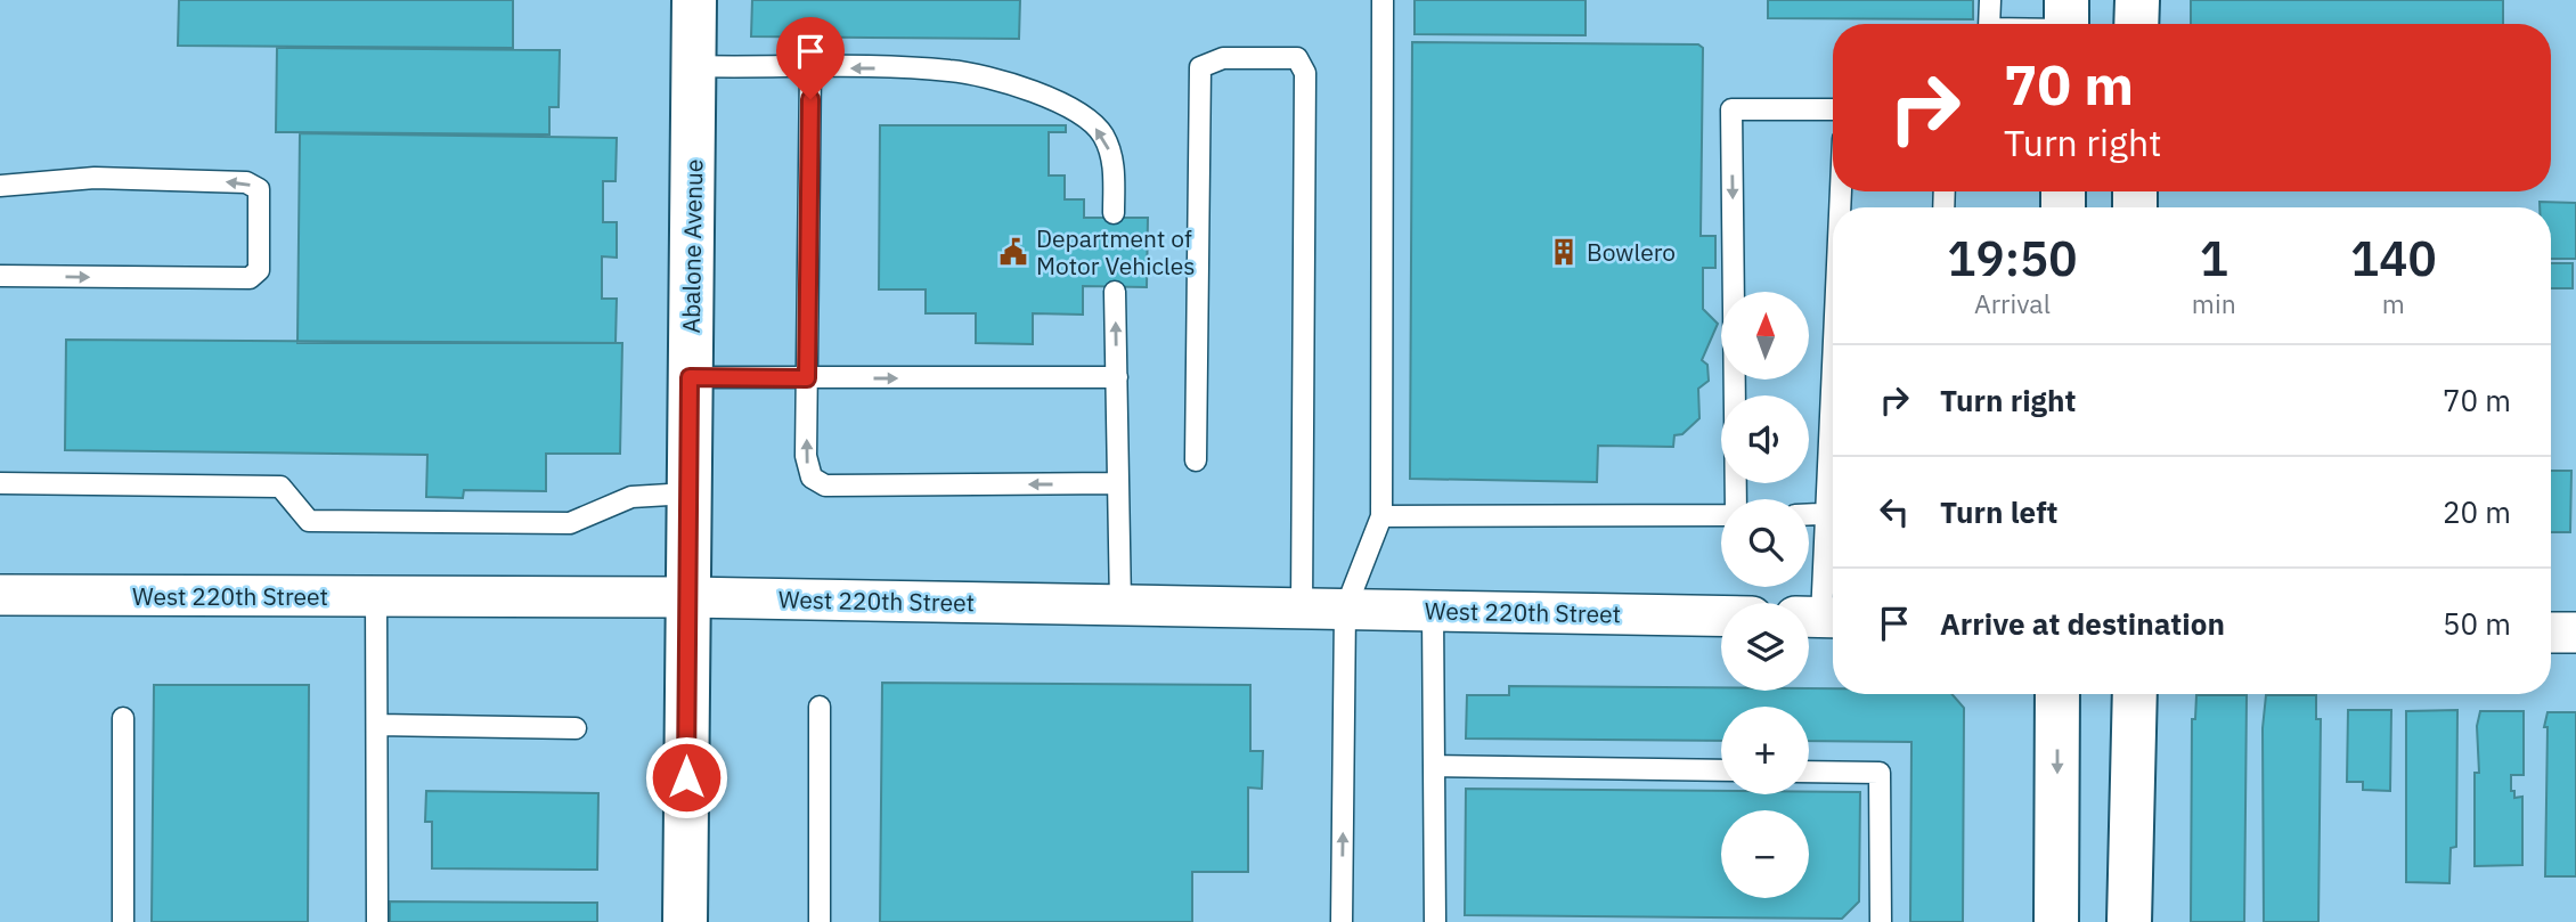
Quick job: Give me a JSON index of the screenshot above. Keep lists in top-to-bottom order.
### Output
{
  "streets": {
    "street": ["Abalone Avenue", "West 220th Street"]
  },
  "crossings": [
    ["Abalone Avenue", "West 220th Street"]
  ],
  "places": {
    "public building": ["Department of Motor Vehicles"],
    "building": ["Bowlero"]
  },
  "north": "top",
  "page": {
    "turn": ["70 m", "Turn right"],
    "eta": [
      "19:50",
      "Arrival",
      "1",
      "min",
      "140",
      "m"
    ],
    "map_buttons": ["+", "−"],
    "list": [
      {
        "name": "Turn right",
        "value": "70 m"
      },
      {
        "name": "Turn left",
        "value": "20 m"
      },
      {
        "name": "Arrive at destination",
        "value": "50 m"
      }
    ]
  }
}
